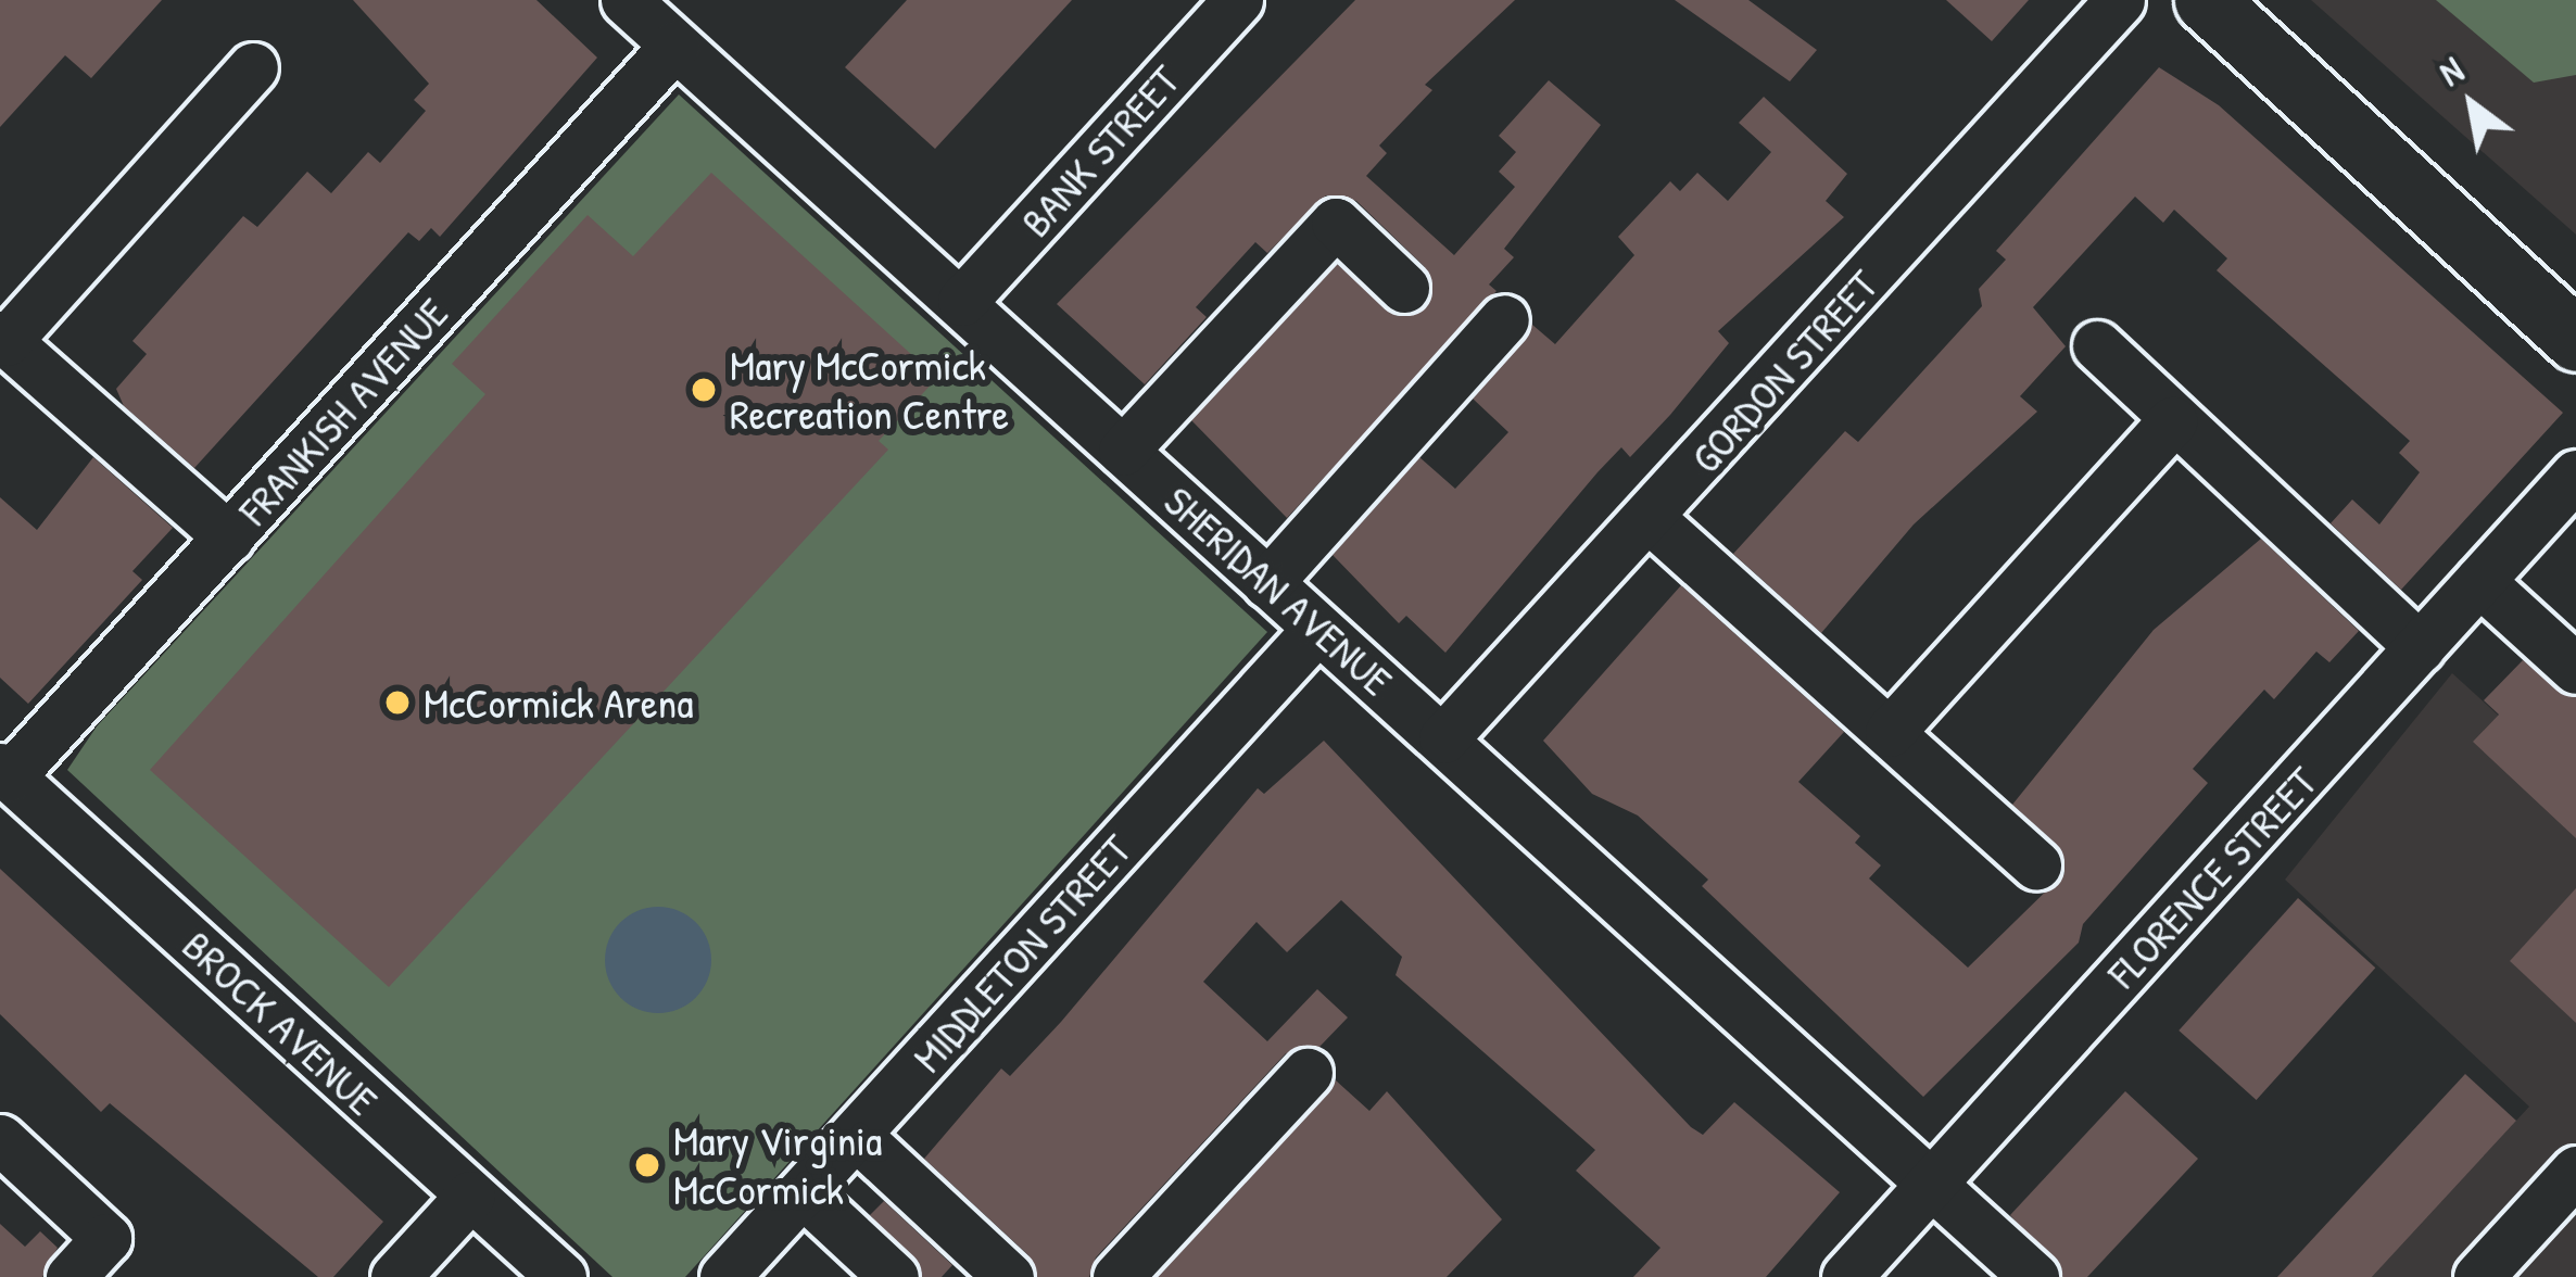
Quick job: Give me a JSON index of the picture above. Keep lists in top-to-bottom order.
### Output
{
  "streets": {
    "street": [
      "BANK STREET",
      "GORDON STREET",
      "FRANKISH AVENUE",
      "SHERIDAN AVENUE",
      "FLORENCE STREET",
      "MIDDLETON STREET",
      "BROCK AVENUE"
    ]
  },
  "crossings": [
    ["BANK STREET", "SHERIDAN AVENUE"],
    ["GORDON STREET", "SHERIDAN AVENUE"],
    ["FRANKISH AVENUE", "SHERIDAN AVENUE"],
    ["FRANKISH AVENUE", "BROCK AVENUE"],
    ["SHERIDAN AVENUE", "FLORENCE STREET"],
    ["SHERIDAN AVENUE", "MIDDLETON STREET"]
  ],
  "places": ["Mary McCormick Recreation Centre", "McCormick Arena", "Mary Virginia McCormick"],
  "north": "top left"
}
